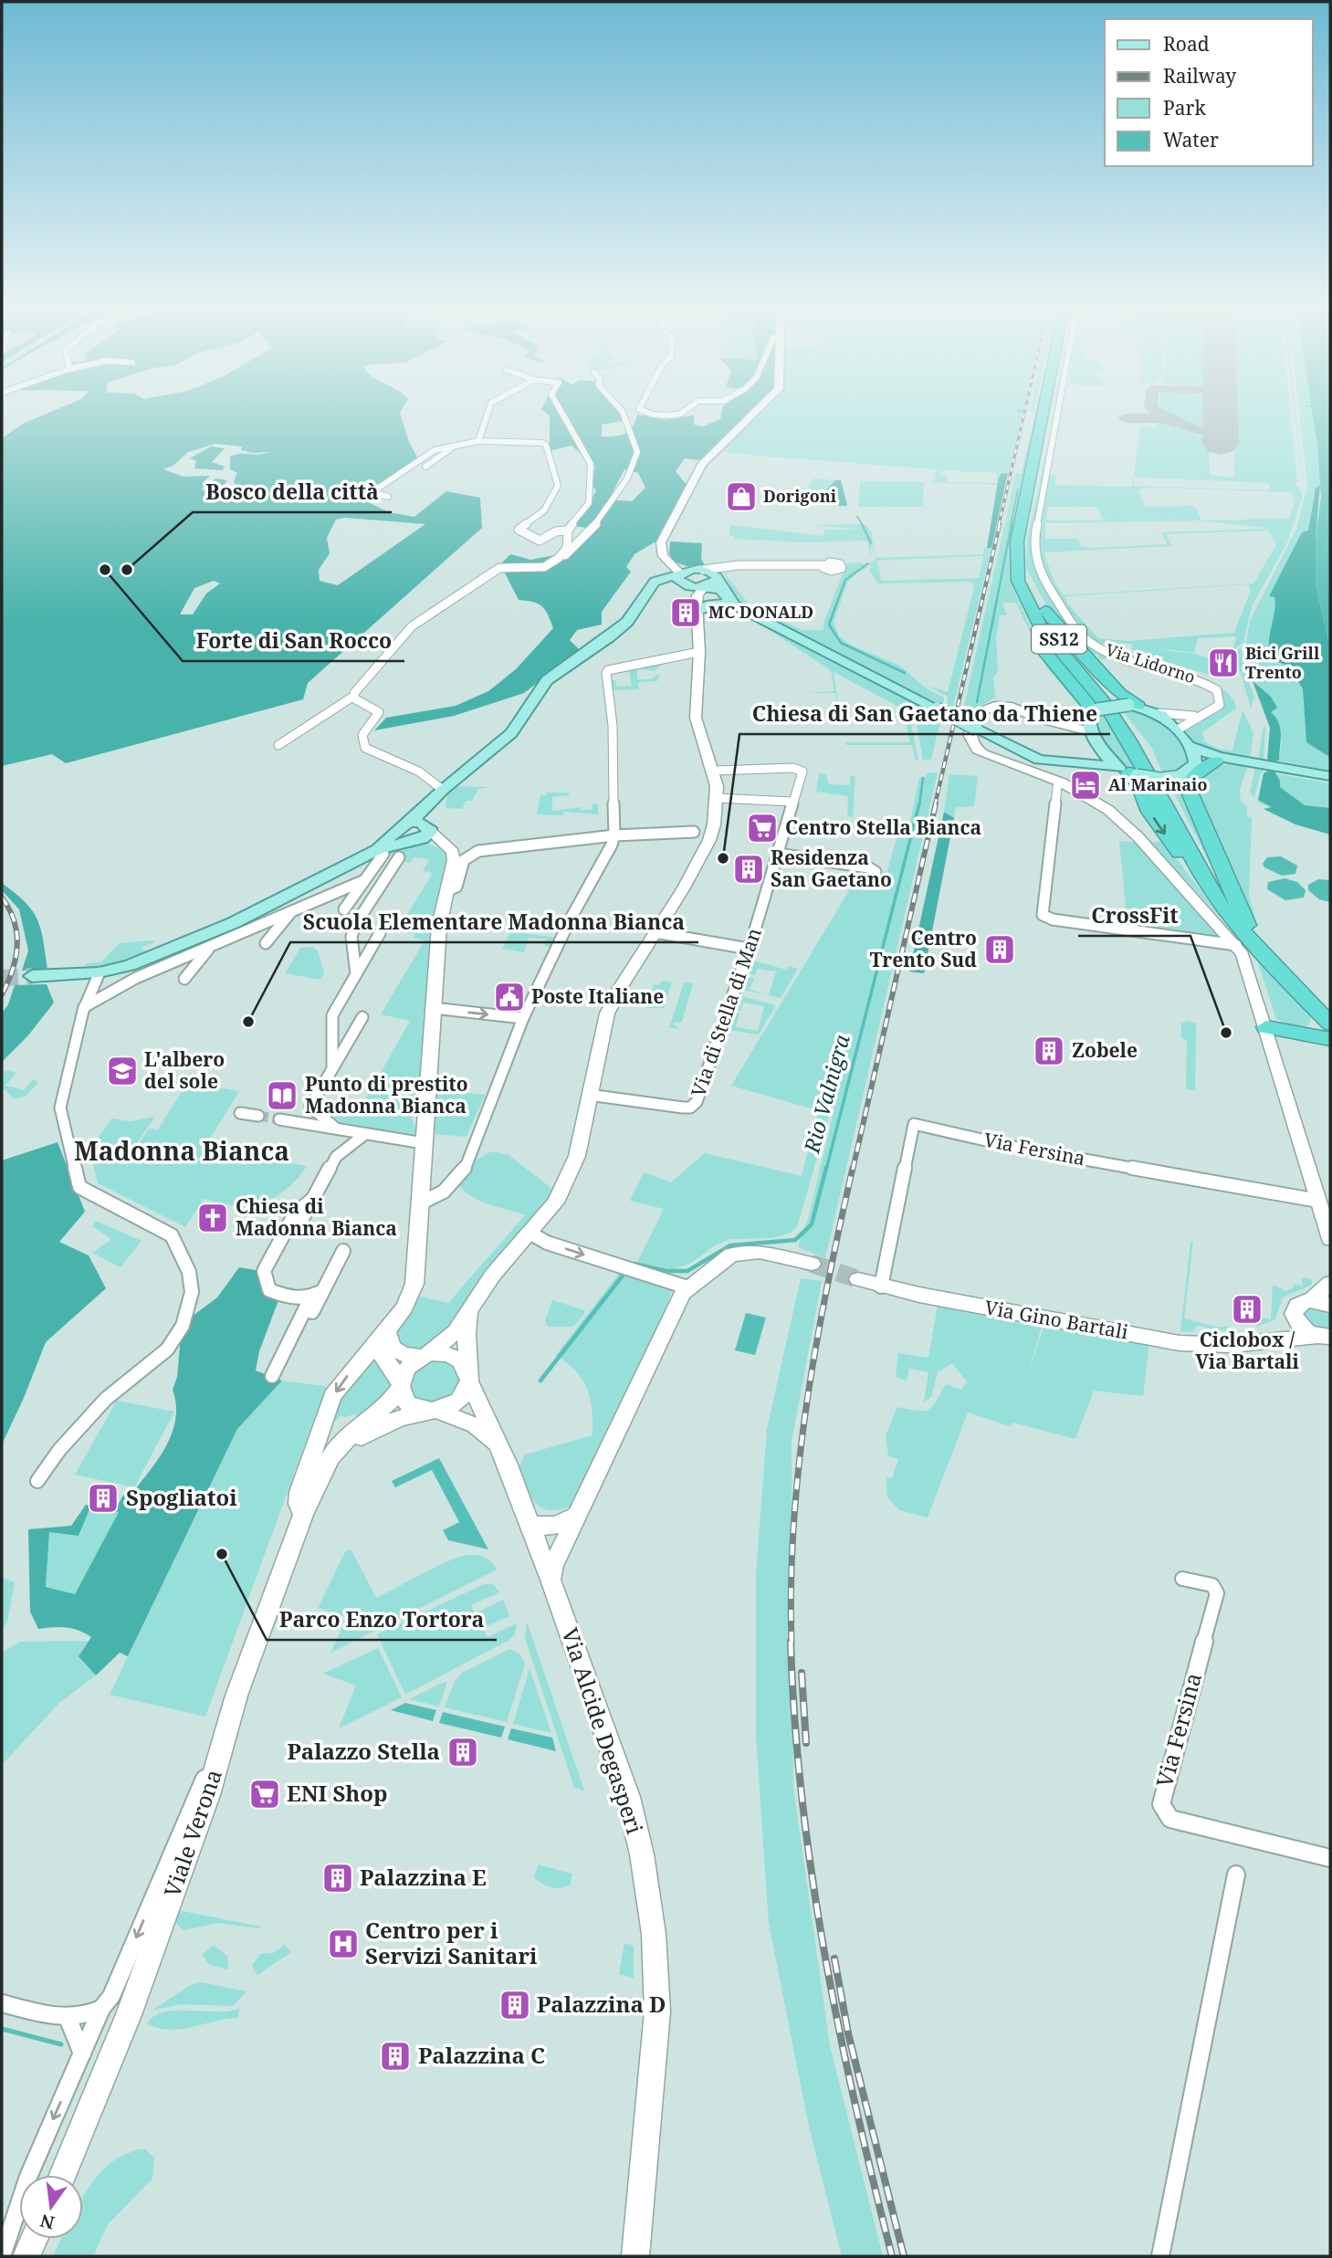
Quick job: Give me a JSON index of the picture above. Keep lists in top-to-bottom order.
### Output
{
  "streets": {
    "highway": ["SS12"],
    "main road": ["Via Gino Bartali", "Via Alcide Degasperi", "Viale Verona"],
    "street": ["Via Lidorno", "Via di Stella di Man", "Via Fersina"]
  },
  "crossings": [
    ["Via Fersina", "Via Gino Bartali"],
    ["Via Alcide Degasperi", "Viale Verona"]
  ],
  "districts": ["Madonna Bianca"],
  "water": ["Rio Valnigra"],
  "places": {
    "shop": ["Dorigoni"],
    "other": [
      "Forte di San Rocco",
      "Bosco della città",
      "Chiesa di San Gaetano da Thiene",
      "Scuola Elementare Madonna Bianca",
      "CrossFit",
      "Parco Enzo Tortora"
    ],
    "building": [
      "MC DONALD",
      "Residenza San Gaetano",
      "Centro Trento Sud",
      "Zobele",
      "Ciclobox / Via Bartali",
      "Spogliatoi",
      "Palazzo Stella",
      "Palazzina E",
      "Palazzina D",
      "Palazzina C"
    ],
    "restaurant": ["Bici Grill Trento"],
    "hotel": ["Al Marinaio"],
    "supermarket": ["Centro Stella Bianca", "ENI Shop"],
    "public building": ["Poste Italiane"],
    "school or university": ["L'albero del sole"],
    "library": ["Punto di prestito Madonna Bianca"],
    "church": ["Chiesa di Madonna Bianca"],
    "hospital": ["Centro per i Servizi Sanitari"]
  },
  "legend": [
    "Road",
    "Railway",
    "Park",
    "Water"
  ],
  "north": "bottom"
}
